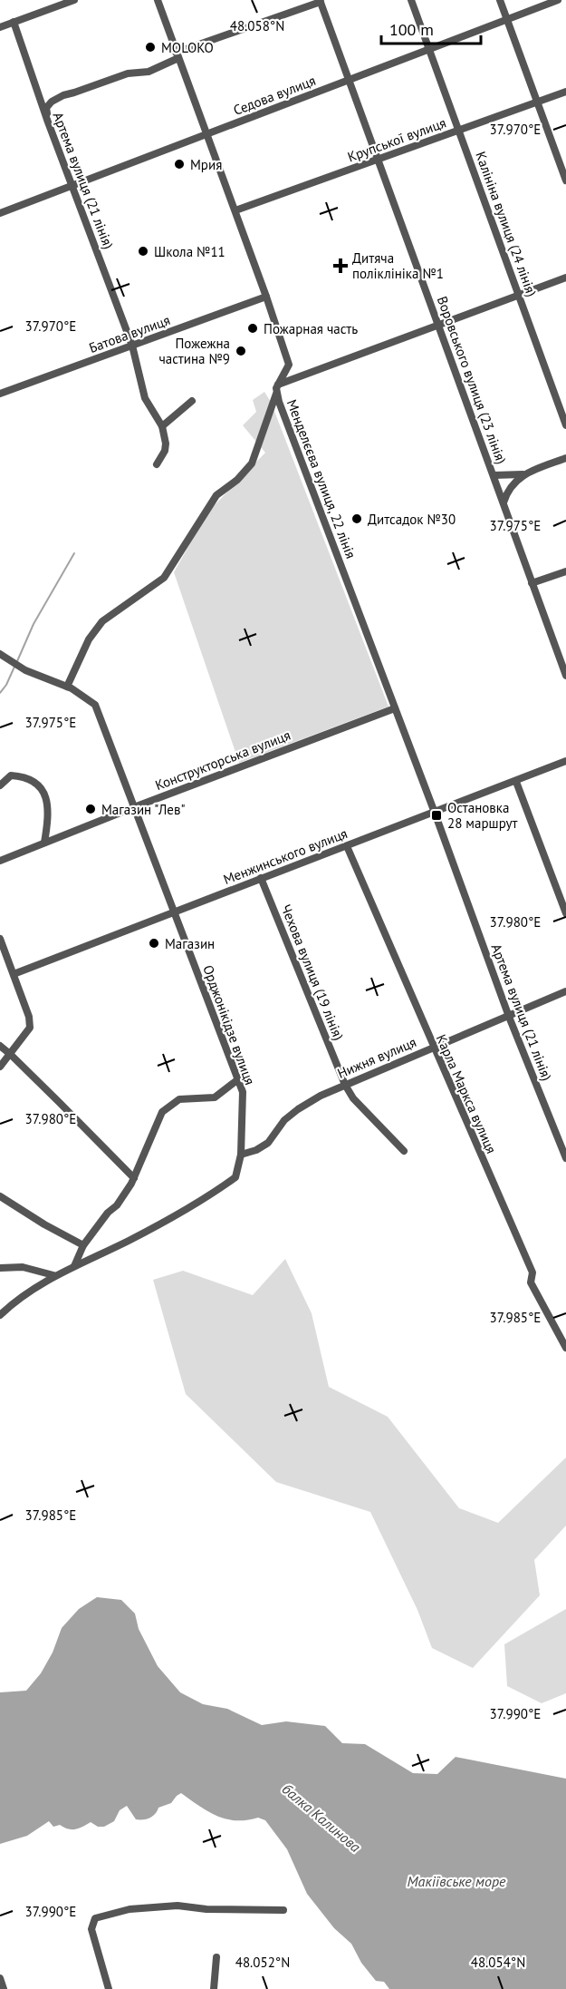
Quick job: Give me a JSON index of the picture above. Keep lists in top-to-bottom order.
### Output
{
  "streets": {
    "street": [
      "Седова вулиця",
      "Крупської вулиця",
      "Артема вулиця (21 лiнiя)",
      "Калініна вулиця (24 лiнiя)",
      "Батова вулиця",
      "Воровського вулиця (23 лiнiя)",
      "Менделєєва вулиця, 22 лінія",
      "Конструкторська вулиця",
      "Менжинського вулиця",
      "Чехова вулиця (19 лiнiя)",
      "Орджонікідзе вулиця",
      "Нижня вулиця",
      "Карла Маркса вулиця"
    ]
  },
  "crossings": [
    ["Седова вулиця", "Артема вулиця (21 лiнiя)"],
    ["Седова вулиця", "Калініна вулиця (24 лiнiя)"],
    ["Седова вулиця", "Воровського вулиця (23 лiнiя)"],
    ["Седова вулиця", "Менделєєва вулиця, 22 лінія"],
    ["Крупської вулиця", "Калініна вулиця (24 лiнiя)"],
    ["Крупської вулиця", "Воровського вулиця (23 лiнiя)"],
    ["Крупської вулиця", "Менделєєва вулиця, 22 лінія"],
    ["Артема вулиця (21 лiнiя)", "Батова вулиця"],
    ["Артема вулиця (21 лiнiя)", "Менделєєва вулиця, 22 лінія"],
    ["Артема вулиця (21 лiнiя)", "Менжинського вулиця"],
    ["Артема вулиця (21 лiнiя)", "Нижня вулиця"],
    ["Батова вулиця", "Менделєєва вулиця, 22 лінія"],
    ["Менделєєва вулиця, 22 лінія", "Конструкторська вулиця"],
    ["Менделєєва вулиця, 22 лінія", "Менжинського вулиця"],
    ["Конструкторська вулиця", "Орджонікідзе вулиця"],
    ["Менжинського вулиця", "Чехова вулиця (19 лiнiя)"],
    ["Менжинського вулиця", "Орджонікідзе вулиця"],
    ["Менжинського вулиця", "Карла Маркса вулиця"],
    ["Чехова вулиця (19 лiнiя)", "Нижня вулиця"],
    ["Орджонікідзе вулиця", "Нижня вулиця"],
    ["Нижня вулиця", "Карла Маркса вулиця"]
  ],
  "water": ["балка Калинова", "Макіївське море"],
  "places": {
    "other": [
      "MOLOKO",
      "Мрия",
      "Школа №11",
      "Пожарная часть",
      "Пожежна частина №9",
      "Дитсадок №30",
      "Магазин \"Лев\"",
      "Магазин"
    ],
    "health": ["Дитяча поліклініка №1"],
    "transit": ["Остановка 28 маршрут"]
  },
  "scale_bar": "100 m",
  "coordinates": [
    "48.058°N",
    "37.970°E",
    "37.975°E",
    "37.980°E",
    "37.985°E",
    "37.990°E",
    "48.052°N",
    "48.054°N"
  ]
}
